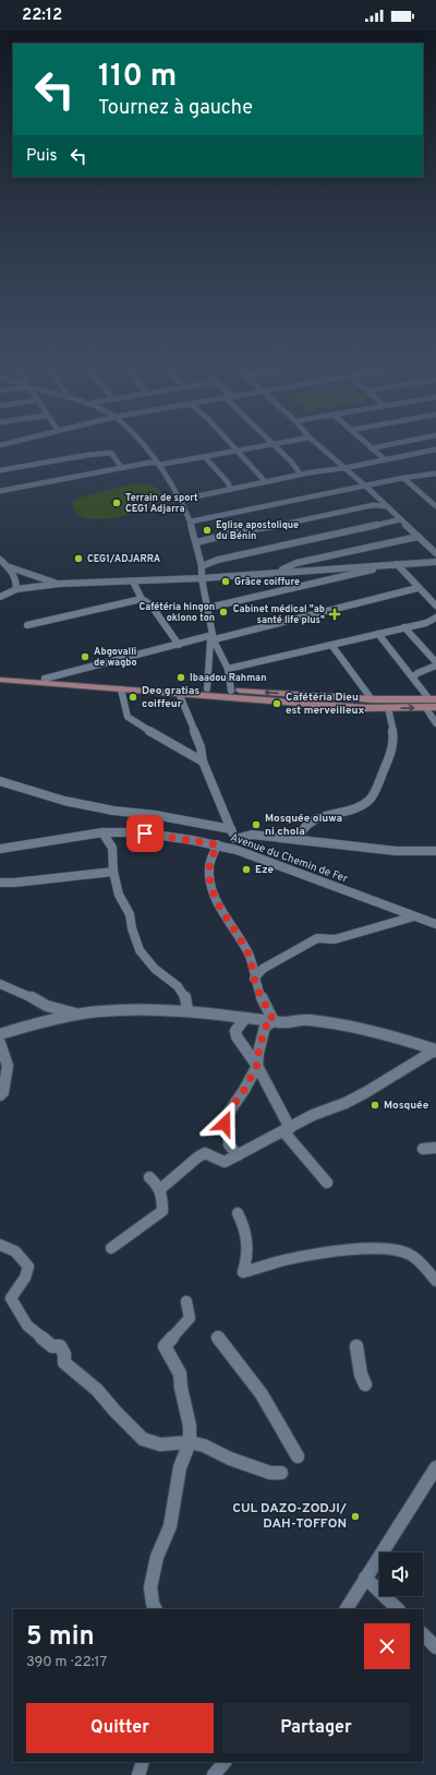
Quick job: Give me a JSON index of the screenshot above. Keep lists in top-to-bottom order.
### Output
{
  "streets": {
    "street": ["Avenue du Chemin de Fer"]
  },
  "places": {
    "other": [
      "Terrain de sport CEG1 Adjarra",
      "Eglise apostolique du Bénin",
      "CEG1/ADJARRA",
      "Grâce coiffure",
      "Cafétéria hingon oklono ton",
      "Abgovalli de wagbo",
      "Ibaadou Rahman",
      "Deo gratias coiffeur",
      "Cafétéria Dieu est merveilleux",
      "Mosquée oluwa ni chola",
      "Eze",
      "Mosquée",
      "CUL DAZO-ZODJI/ DAH-TOFFON"
    ],
    "health": ["Cabinet médical \"ab santé life plus\""]
  },
  "page": {
    "status": "22:12",
    "turn": ["110 m", "Tournez à gauche"],
    "then": "Puis",
    "heading": ["5 min", "390 m · 22:17"],
    "buttons": ["Quitter", "Partager"]
  }
}
